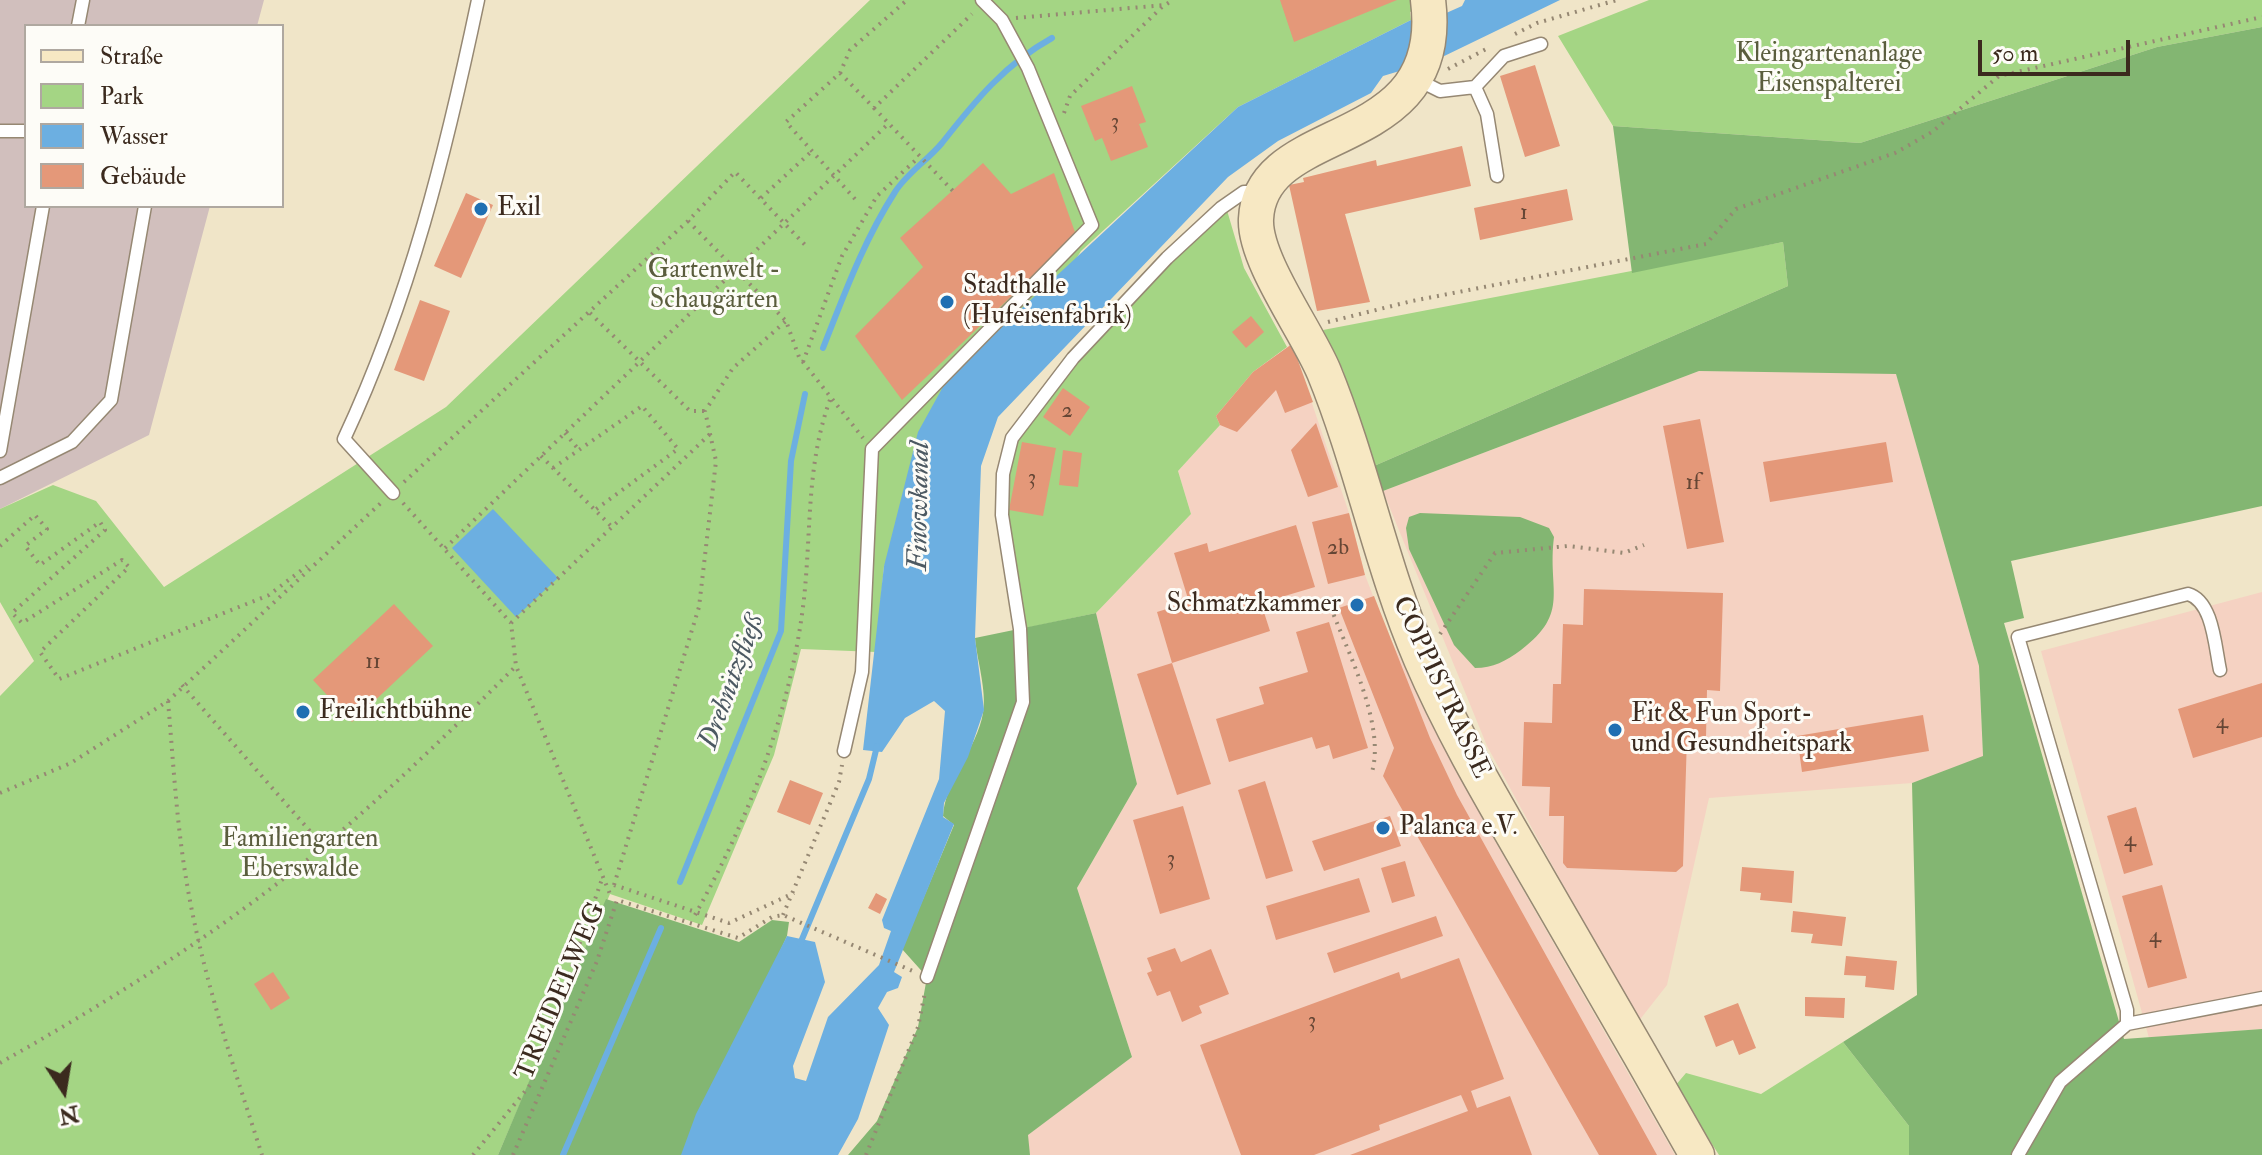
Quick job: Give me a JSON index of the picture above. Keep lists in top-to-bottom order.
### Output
{
  "streets": {
    "main road": ["COPPISTRASSE"],
    "path": ["TREIDELWEG"]
  },
  "water": ["Finowkanal", "Drehnitzfließ"],
  "parks": ["Kleingartenanlage Eisenspalterei", "Gartenwelt - Schaugärten", "Familiengarten Eberswalde"],
  "places": [
    "Exil",
    "Stadthalle (Hufeisenfabrik)",
    "Schmatzkammer",
    "Freilichtbühne",
    "Fit & Fun Sport- und Gesundheitspark",
    "Palanca e.V."
  ],
  "house_numbers": [
    "3",
    "1",
    "2",
    "3",
    "1f",
    "2b",
    "11",
    "4",
    "4",
    "3",
    "4",
    "3"
  ],
  "legend": [
    "Straße",
    "Park",
    "Wasser",
    "Gebäude"
  ],
  "scale_bar": "50 m",
  "north": "bottom"
}
